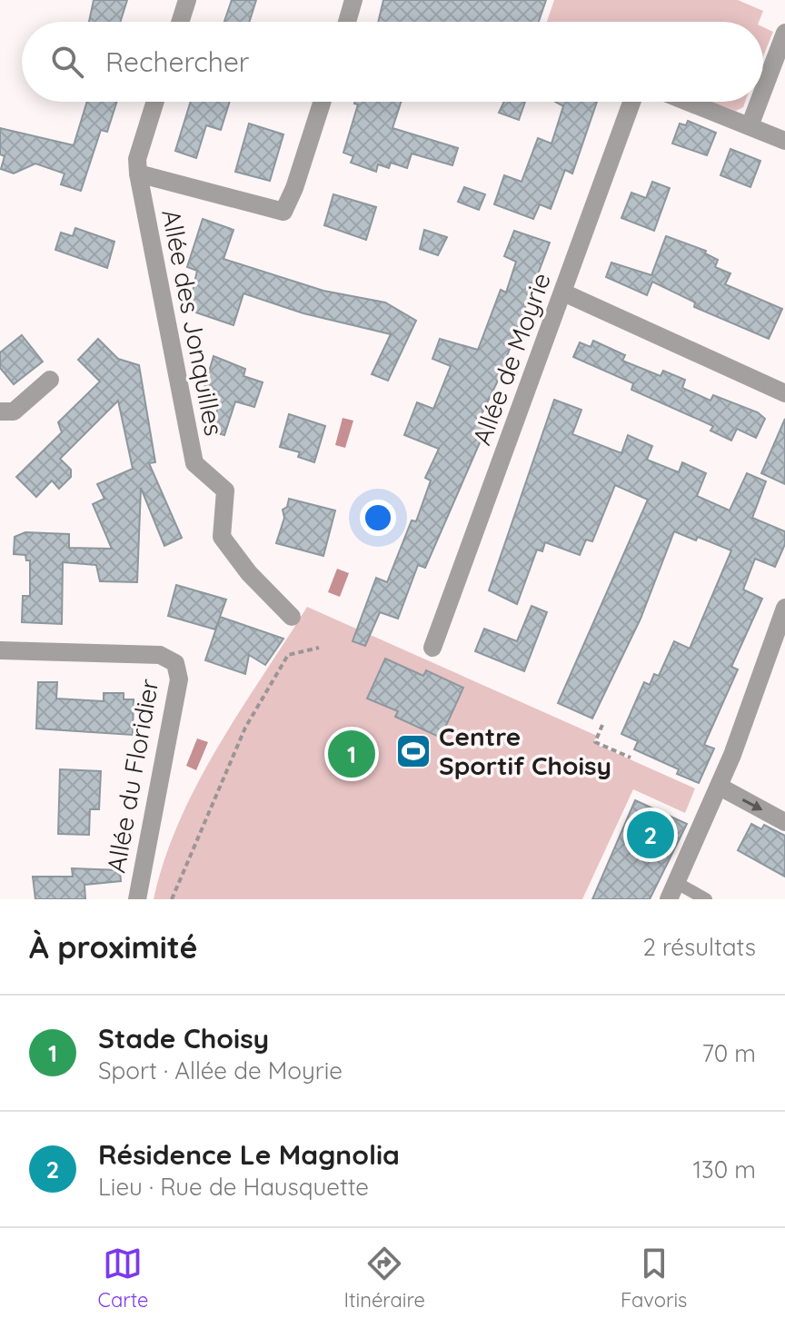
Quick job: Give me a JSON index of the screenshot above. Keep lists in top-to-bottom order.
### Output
{
  "streets": {
    "street": ["Allée des Jonquilles", "Allée de Moyrie", "Allée du Floridier"]
  },
  "places": {
    "sports": ["Centre Sportif Choisy"]
  },
  "page": {
    "search": "Rechercher",
    "pins": ["1", "2"],
    "heading": ["À proximité", "2 résultats"],
    "list": [
      {
        "mark": "1",
        "name": "Stade Choisy",
        "note": "Sport · Allée de Moyrie",
        "value": "70 m"
      },
      {
        "mark": "2",
        "name": "Résidence Le Magnolia",
        "note": "Lieu · Rue de Hausquette",
        "value": "130 m"
      }
    ],
    "nav": ["Carte", "Itinéraire", "Favoris"]
  }
}
